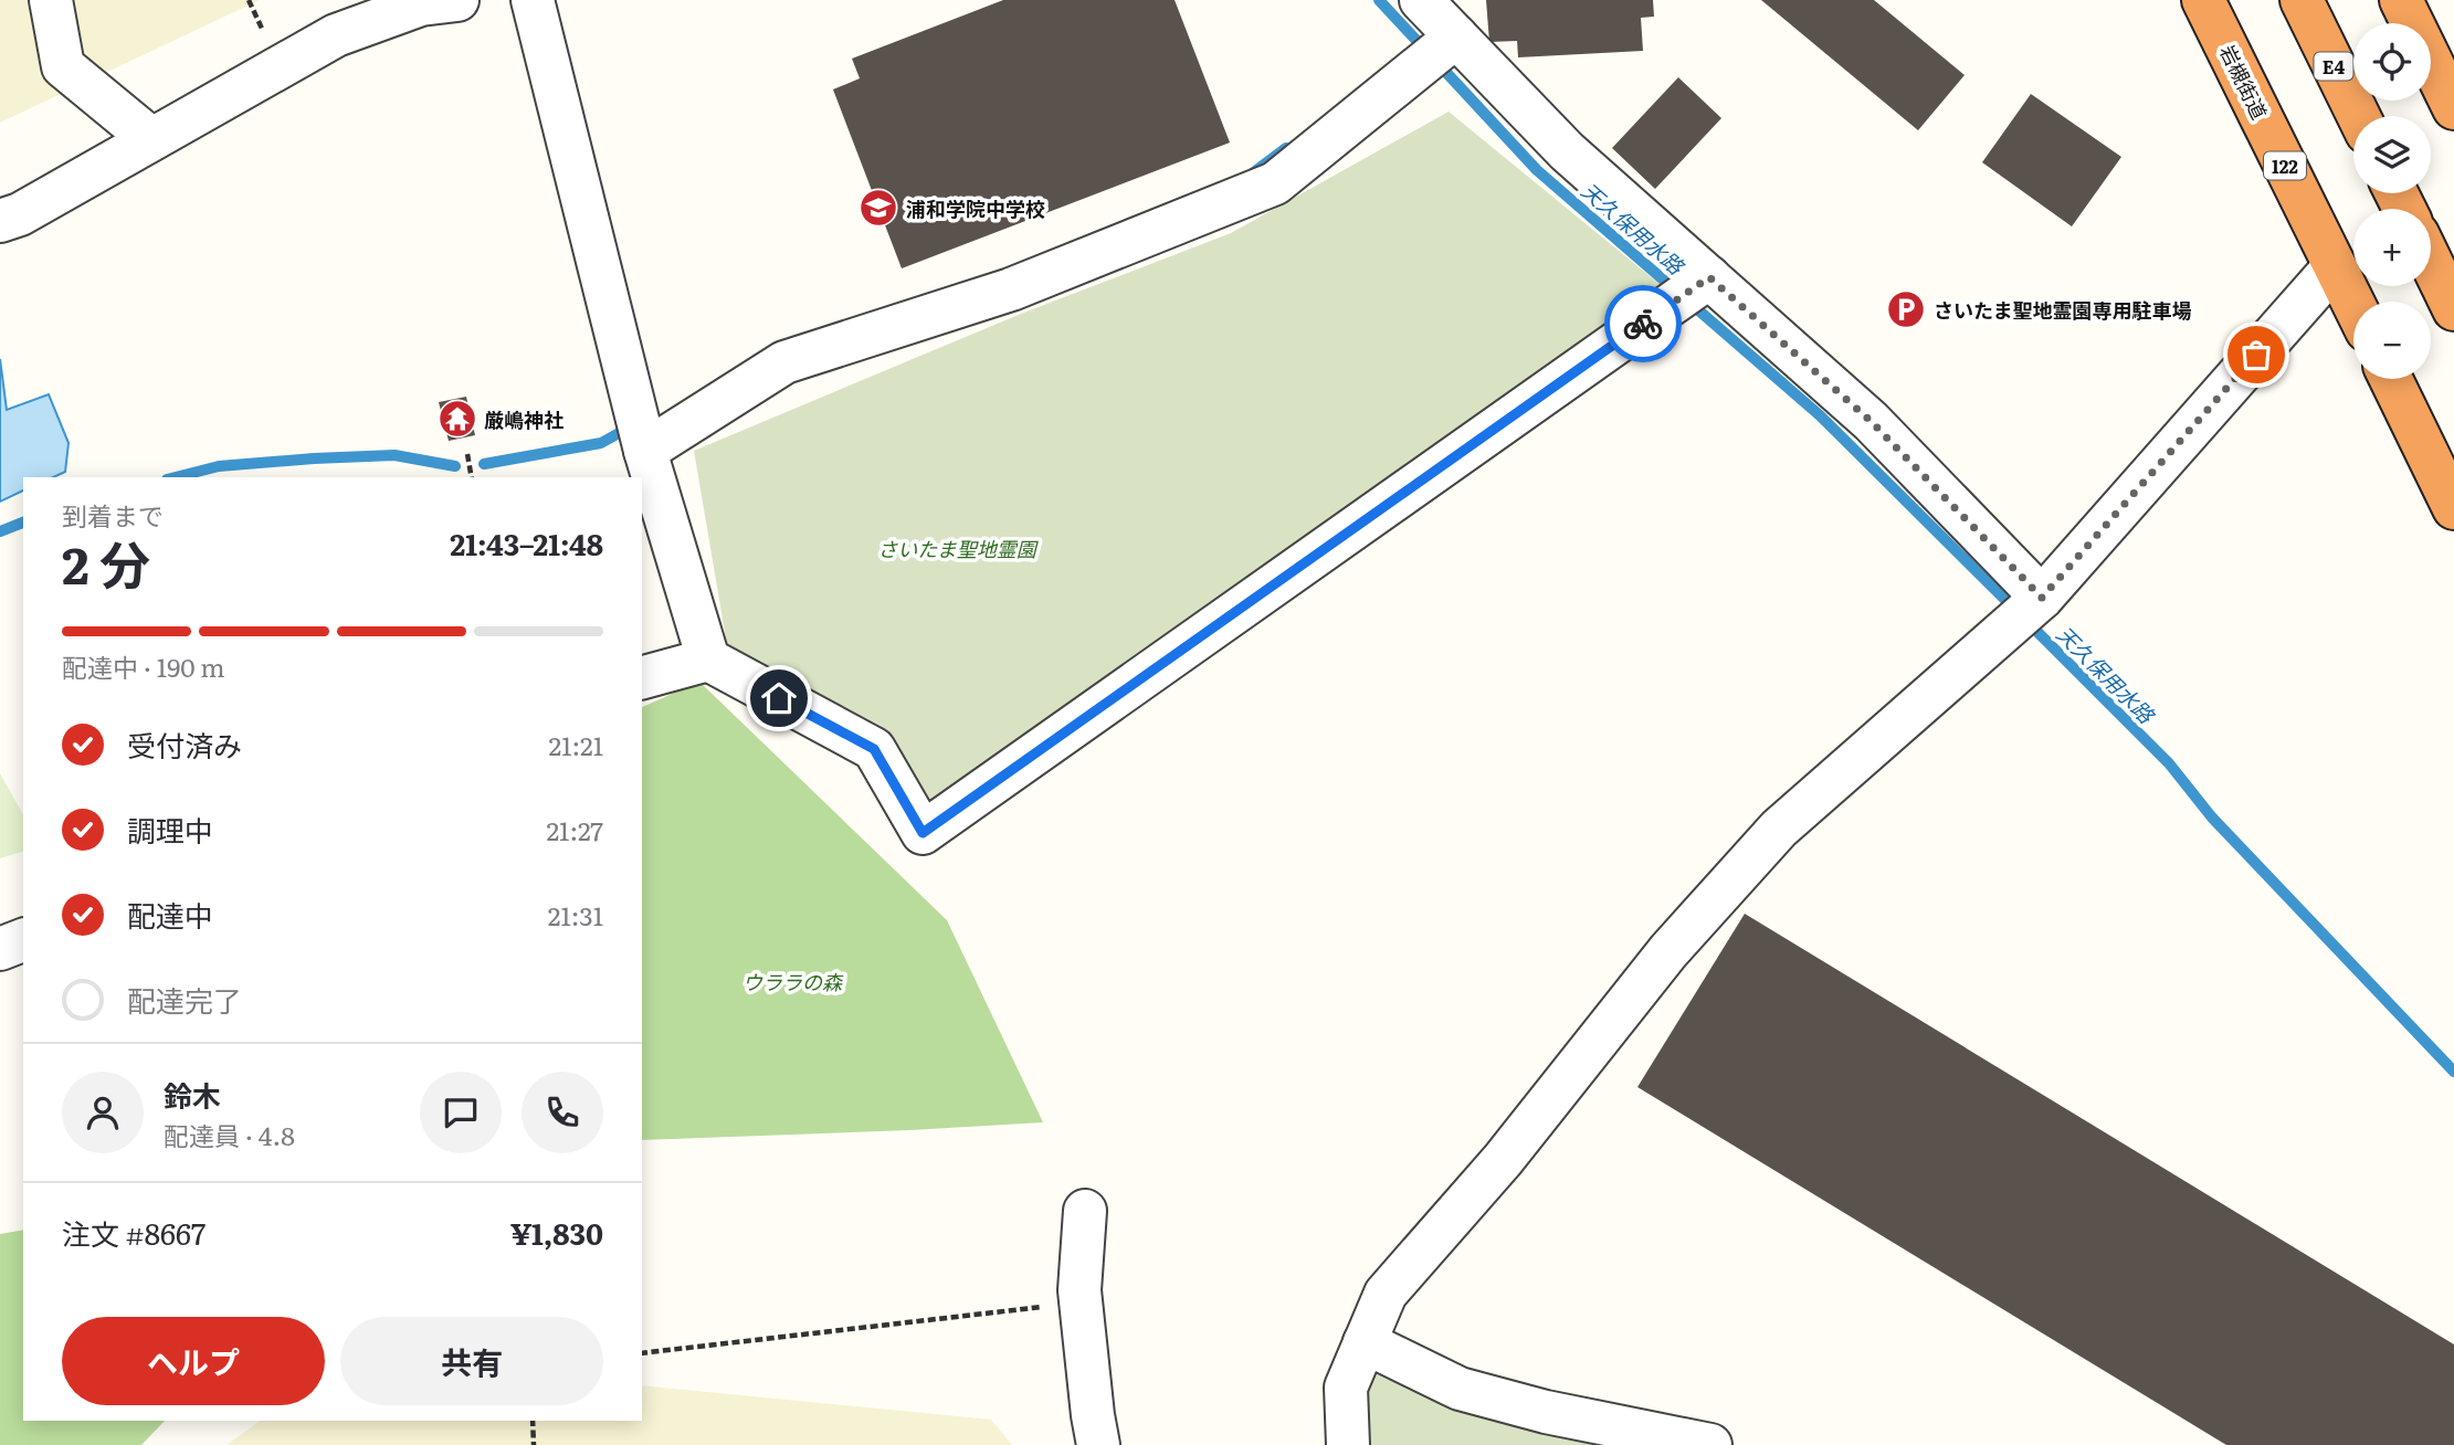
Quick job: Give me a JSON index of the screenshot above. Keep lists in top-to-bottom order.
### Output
{
  "streets": {
    "highway": ["E4", "岩槻街道", "122"]
  },
  "water": ["天久保用水路"],
  "parks": ["さいたま聖地霊園", "ウララの森"],
  "places": {
    "school or university": ["浦和学院中学校"],
    "parking": ["さいたま聖地霊園専用駐車場"],
    "temple": ["厳嶋神社"]
  },
  "page": {
    "map_buttons": ["+", "−"],
    "heading": ["2 分", "到着まで", "21:43–21:48"],
    "panel": [
      "鈴木",
      "配達員 · 4.8",
      "注文 #8667",
      "¥1,830"
    ],
    "bar": "配達中 · 190 m",
    "list": [
      ["受付済み", "21:21"],
      ["調理中", "21:27"],
      ["配達中", "21:31"],
      "配達完了"
    ],
    "buttons": ["ヘルプ", "共有"]
  }
}
